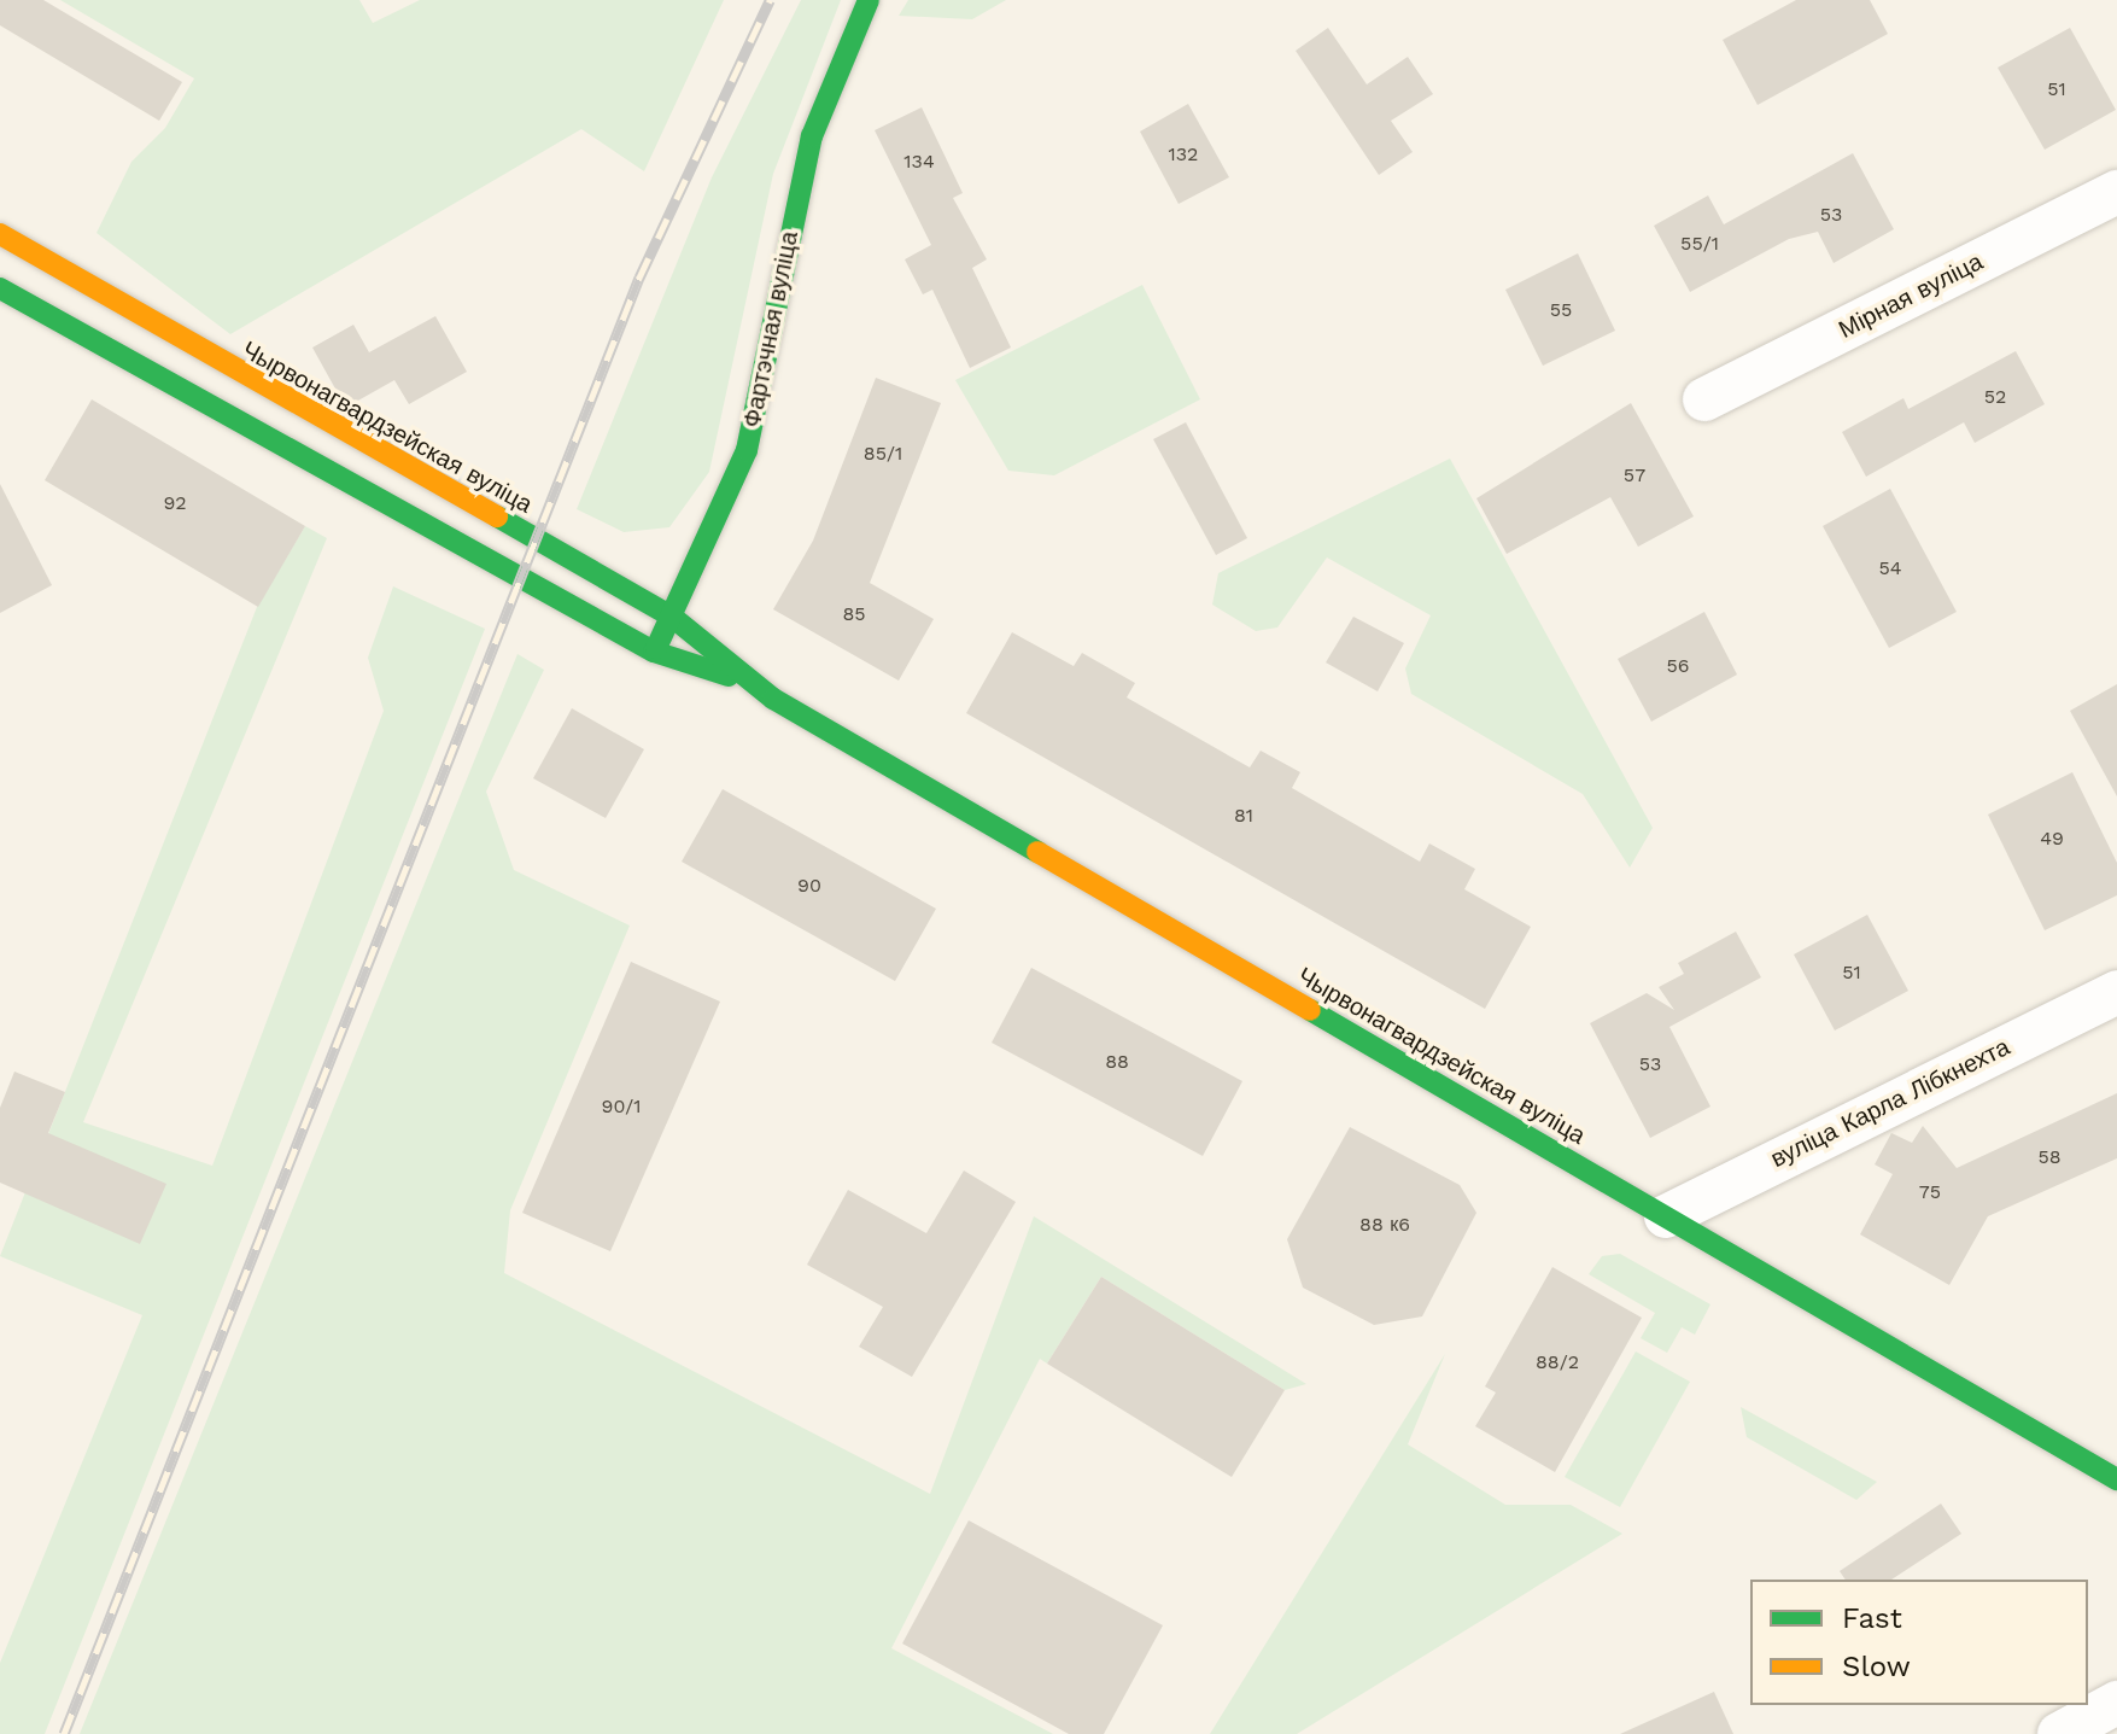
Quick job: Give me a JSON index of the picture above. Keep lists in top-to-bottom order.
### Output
{
  "streets": {
    "main road": ["Фартэчная вуліца", "Чырвонагвардзейская вуліца"],
    "street": ["Мірная вуліца", "вуліца Карла Лібкнехта"]
  },
  "crossings": [
    ["Фартэчная вуліца", "Чырвонагвардзейская вуліца"],
    ["Чырвонагвардзейская вуліца", "вуліца Карла Лібкнехта"]
  ],
  "house_numbers": [
    "51",
    "132",
    "134",
    "53",
    "55/1",
    "55",
    "52",
    "85/1",
    "57",
    "92",
    "54",
    "85",
    "56",
    "81",
    "49",
    "90",
    "51",
    "88",
    "53",
    "90/1",
    "58",
    "75",
    "88 к6",
    "88/2"
  ],
  "legend": ["Fast", "Slow"]
}
